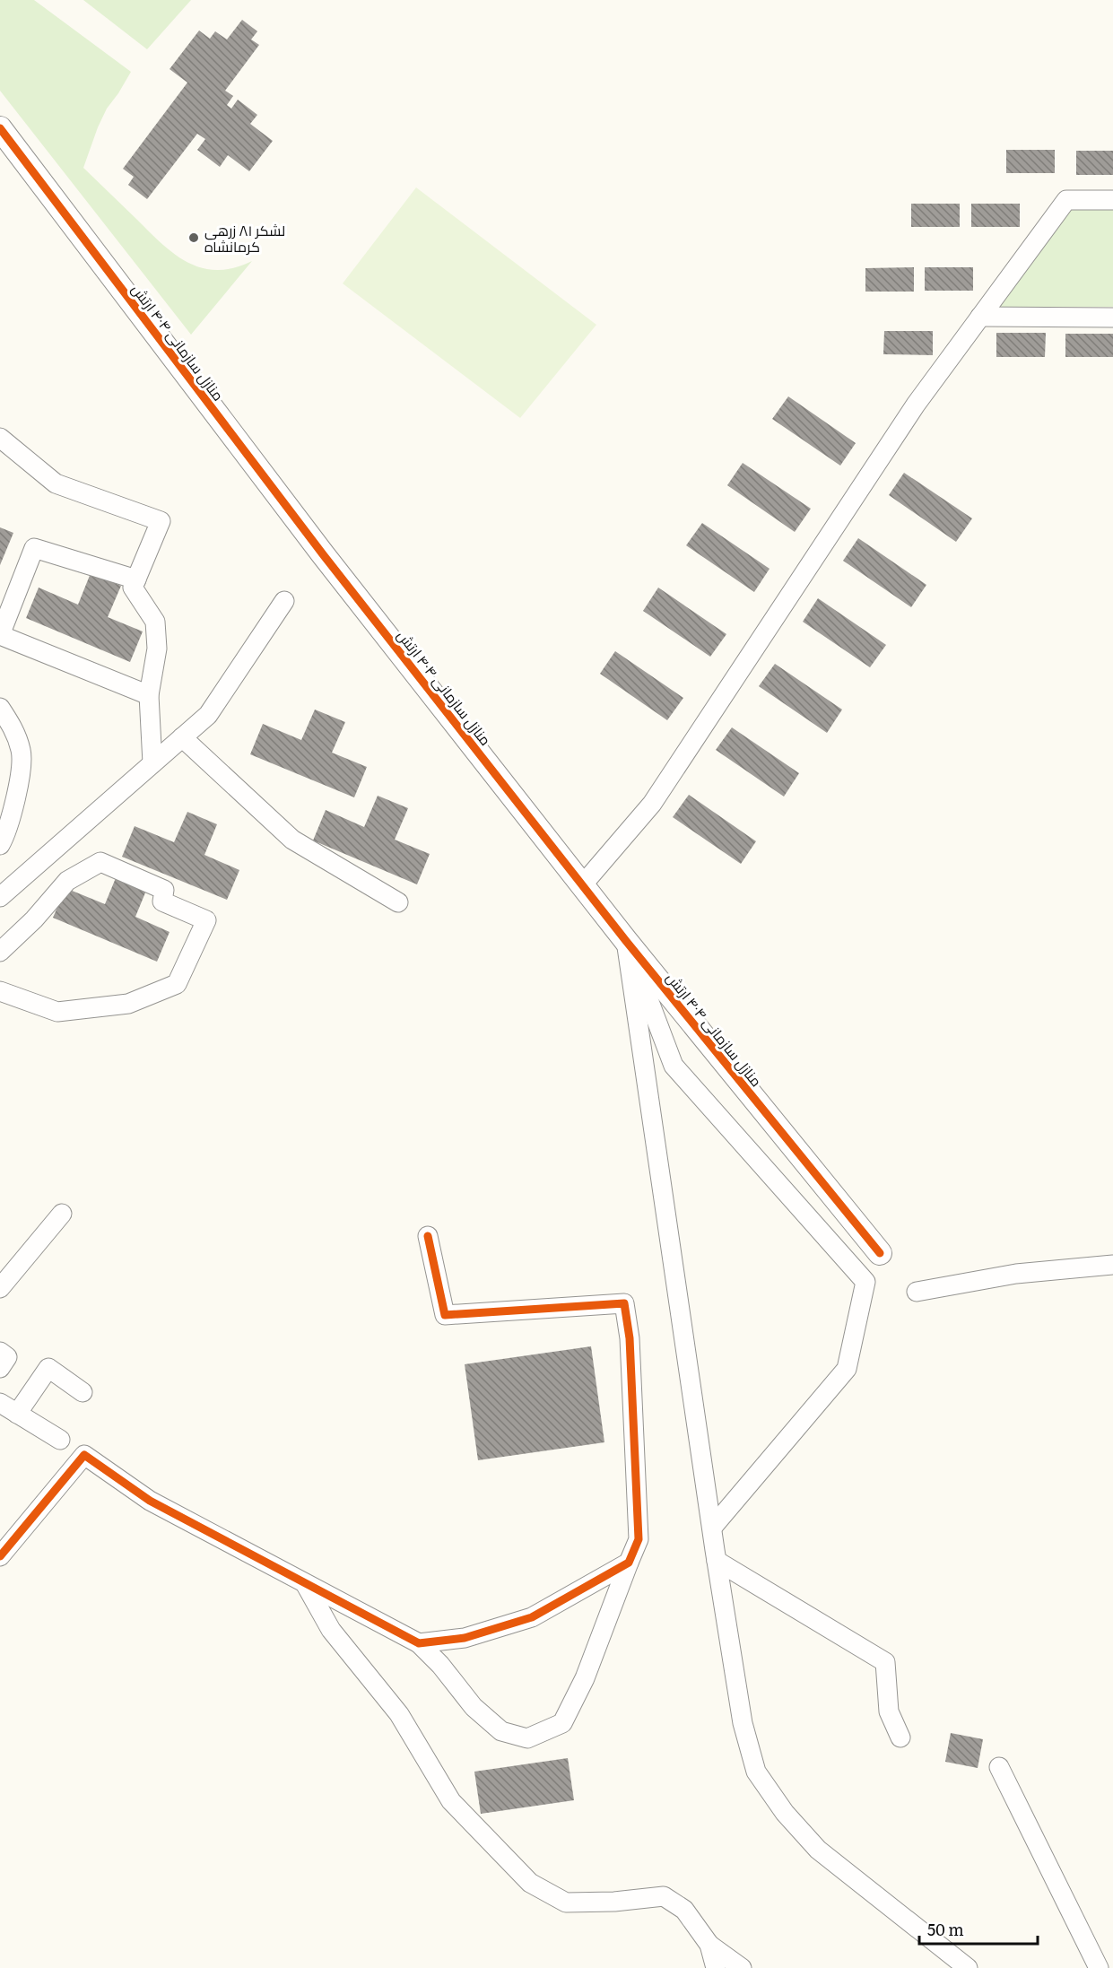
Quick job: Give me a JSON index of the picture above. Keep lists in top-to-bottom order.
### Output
{
  "streets": {
    "street": ["منازل سازمانی ۴۰۴ ارتش"]
  },
  "places": ["لشکر ۸۱ زرهی کرمانشاه"],
  "scale_bar": "50 m"
}
